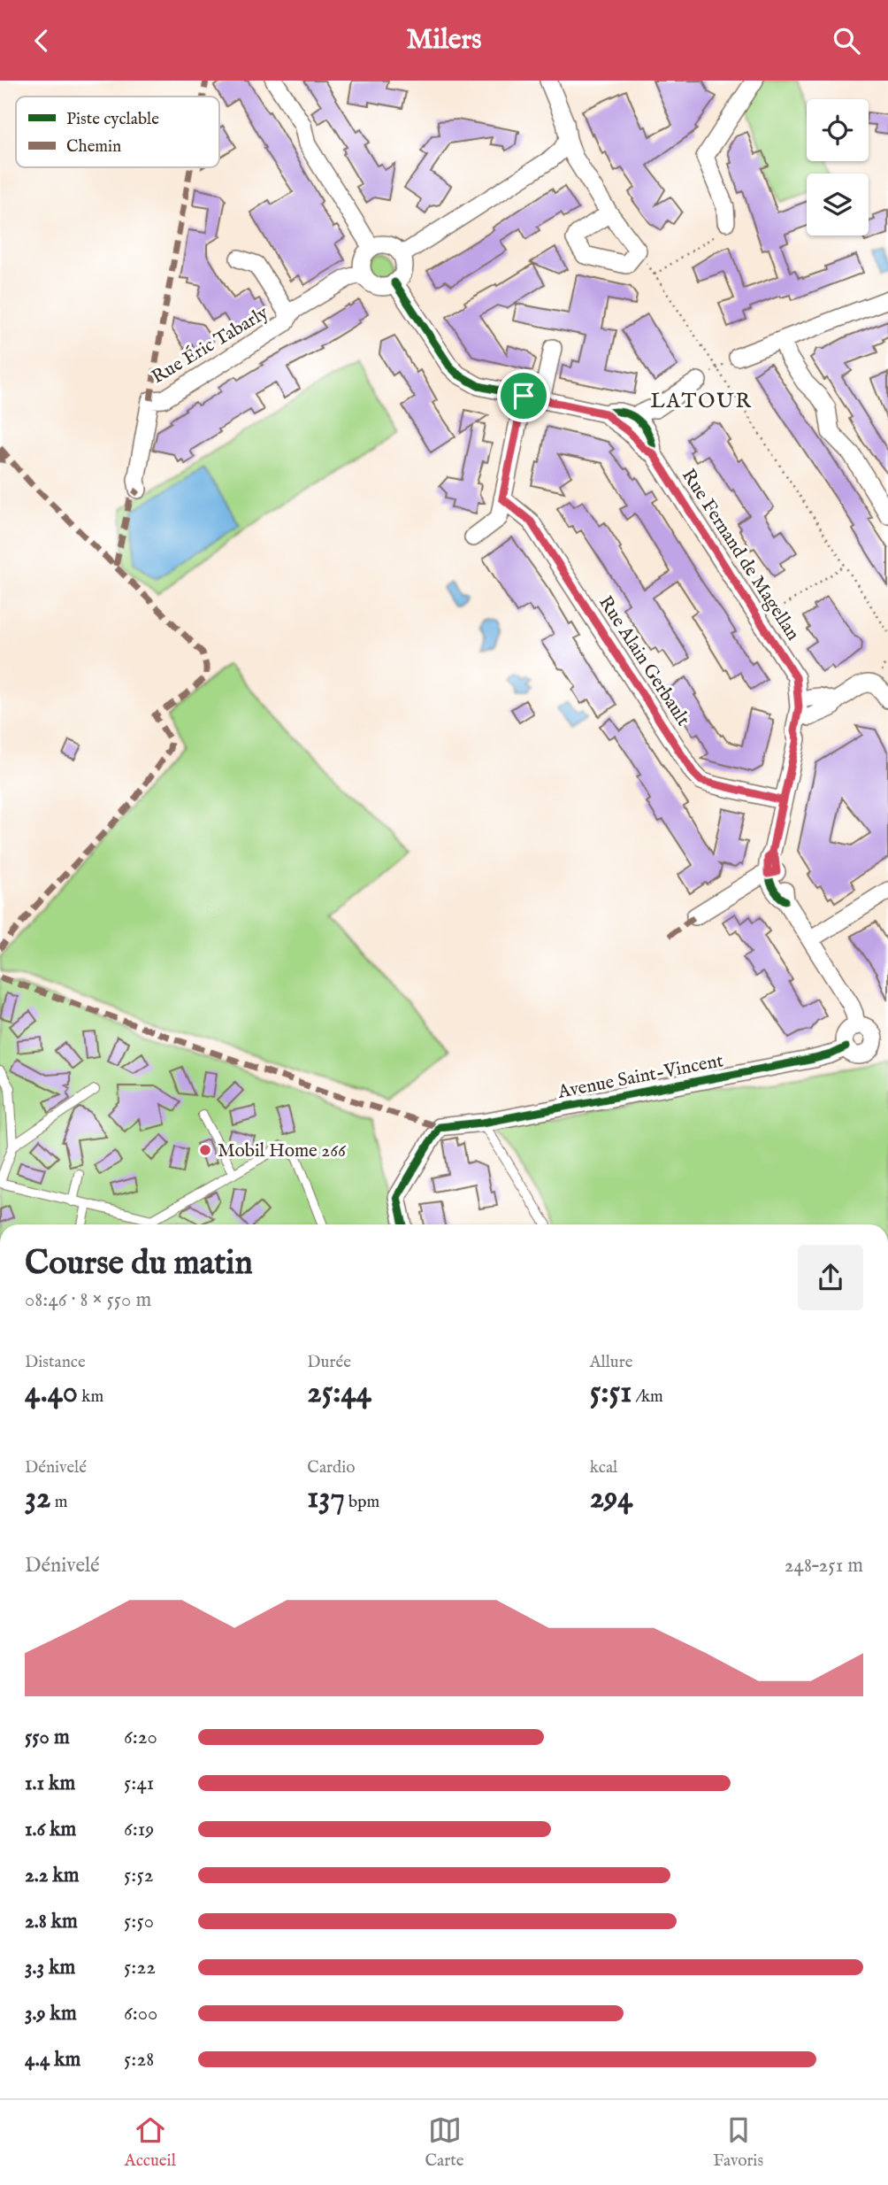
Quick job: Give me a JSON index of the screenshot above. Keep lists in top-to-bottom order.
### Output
{
  "streets": {
    "street": [
      "Rue Éric Tabarly",
      "Rue Fernand de Magellan",
      "Rue Alain Gerbault",
      "Avenue Saint-Vincent"
    ]
  },
  "districts": ["LATOUR"],
  "places": ["Mobil Home 266"],
  "legend": ["Piste cyclable", "Chemin"],
  "page": {
    "header": "Milers",
    "heading": ["Course du matin", "08:46 · 8 × 550 m"],
    "stats": [
      ["Distance", "4.40 km"],
      ["Durée", "25:44"],
      ["Allure", "5:51 /km"],
      ["Dénivelé", "32 m"],
      ["Cardio", "137 bpm"],
      ["kcal", "294"]
    ],
    "chart": ["Dénivelé", "248–251 m"],
    "list": [
      {
        "name": "550 m",
        "note": "6:20"
      },
      {
        "name": "1.1 km",
        "note": "5:41"
      },
      {
        "name": "1.6 km",
        "note": "6:19"
      },
      {
        "name": "2.2 km",
        "note": "5:52"
      },
      {
        "name": "2.8 km",
        "note": "5:50"
      },
      {
        "name": "3.3 km",
        "note": "5:22"
      },
      {
        "name": "3.9 km",
        "note": "6:00"
      },
      {
        "name": "4.4 km",
        "note": "5:28"
      }
    ],
    "tabs": ["Accueil", "Carte", "Favoris"]
  }
}
